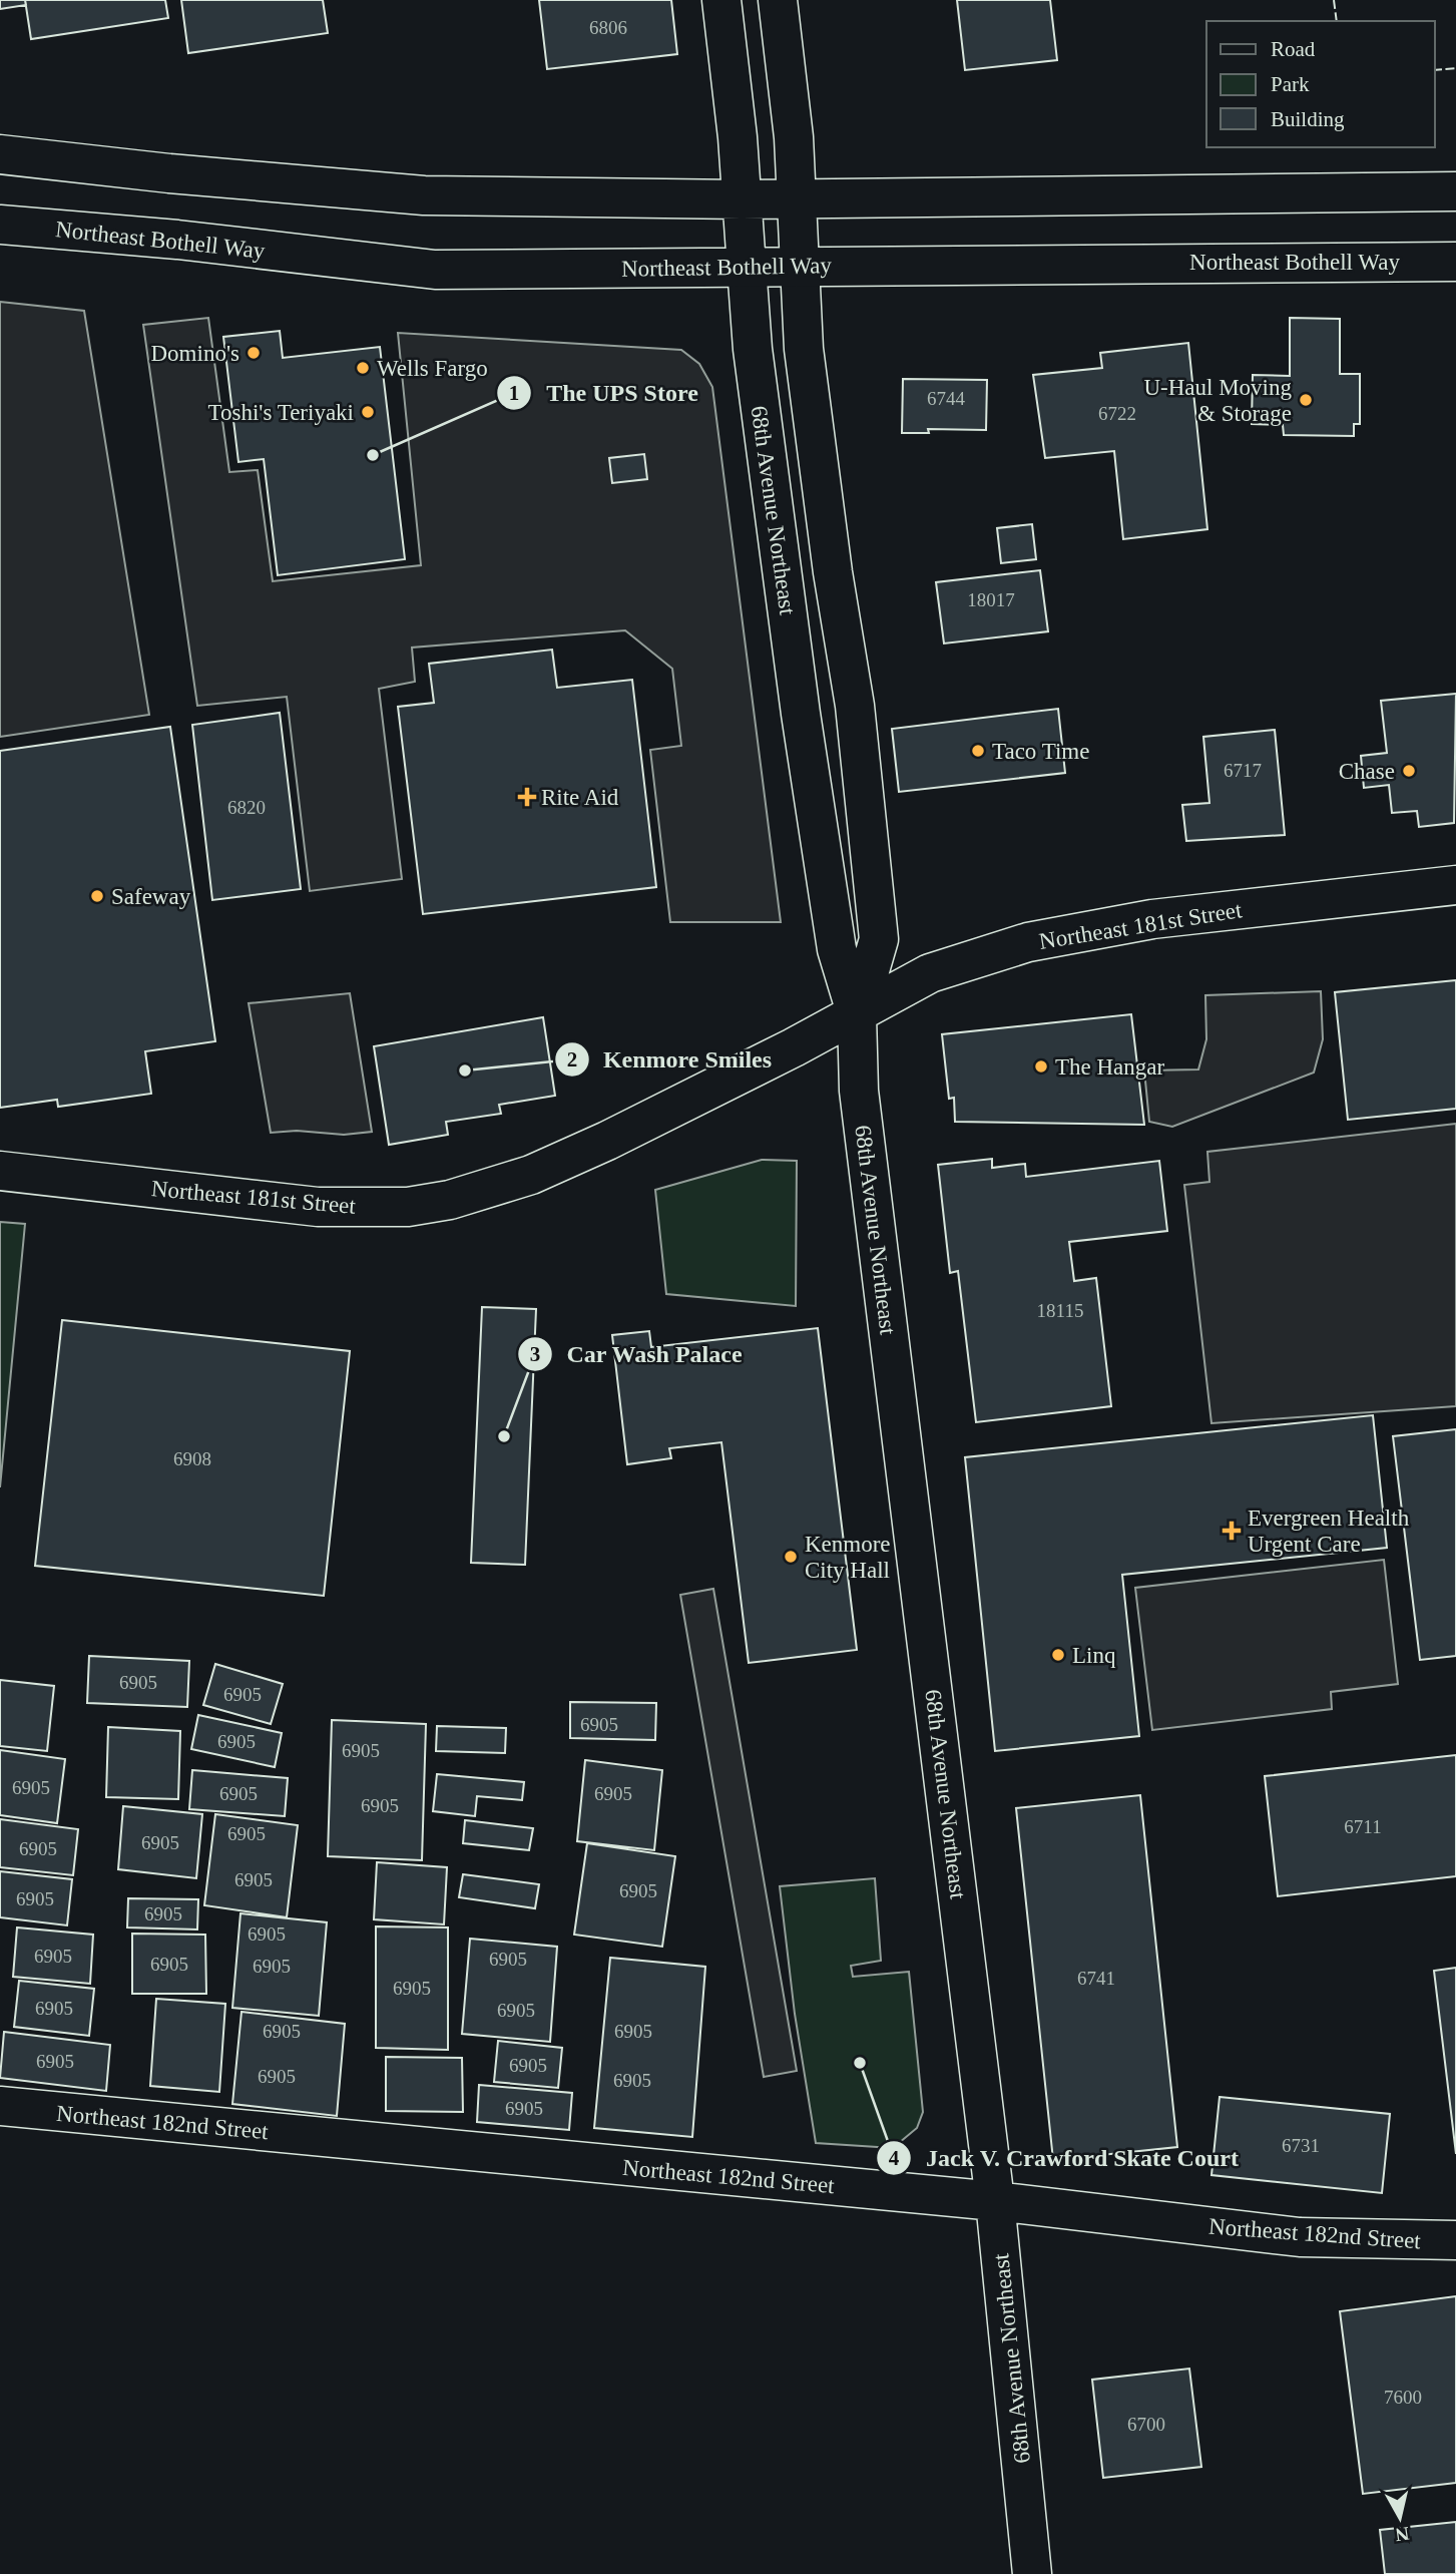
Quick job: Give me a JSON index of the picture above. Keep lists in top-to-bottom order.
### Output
{
  "streets": {
    "street": [
      "Northeast Bothell Way",
      "68th Avenue Northeast",
      "Northeast 181st Street",
      "Northeast 182nd Street"
    ]
  },
  "crossings": [
    ["Northeast Bothell Way", "68th Avenue Northeast"],
    ["68th Avenue Northeast", "Northeast 181st Street"],
    ["68th Avenue Northeast", "Northeast 182nd Street"]
  ],
  "places": {
    "other": [
      "Domino's",
      "Wells Fargo",
      "U-Haul Moving & Storage",
      "Toshi's Teriyaki",
      "The UPS Store",
      "Taco Time",
      "Chase",
      "Safeway",
      "The Hangar",
      "Kenmore Smiles",
      "Car Wash Palace",
      "Kenmore City Hall",
      "Linq",
      "Jack V. Crawford Skate Court"
    ],
    "health": ["Rite Aid", "Evergreen Health Urgent Care"]
  },
  "house_numbers": [
    "6806",
    "6744",
    "6722",
    "18017",
    "6717",
    "6820",
    "18115",
    "6908",
    "6905",
    "6905",
    "6905",
    "6905",
    "6905",
    "6905",
    "6905",
    "6905",
    "6905",
    "6711",
    "6905",
    "6905",
    "6905",
    "6905",
    "6905",
    "6905",
    "6905",
    "6905",
    "6905",
    "6905",
    "6905",
    "6905",
    "6741",
    "6905",
    "6905",
    "6905",
    "6905",
    "6905",
    "6905",
    "6905",
    "6905",
    "6905",
    "6905",
    "6731",
    "7600",
    "6700"
  ],
  "legend": ["Road", "Park", "Building"],
  "north": "bottom"
}
